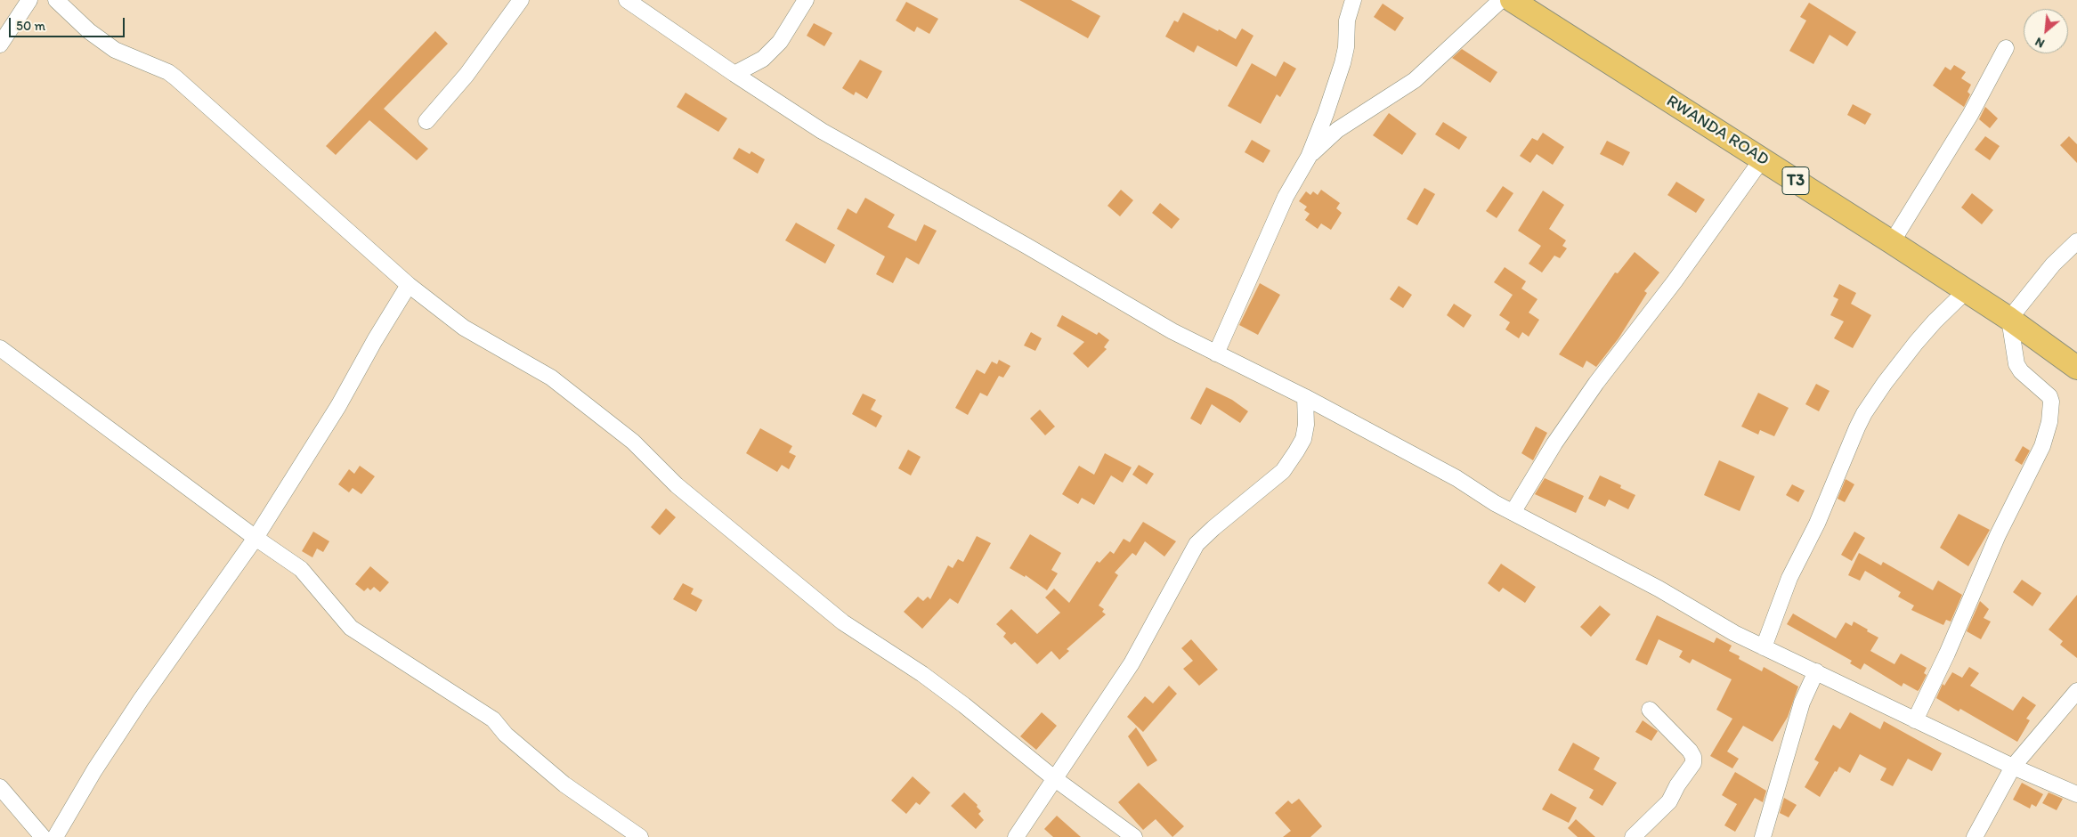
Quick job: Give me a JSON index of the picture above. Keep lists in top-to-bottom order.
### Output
{
  "streets": {
    "highway": ["RWANDA ROAD", "T3"]
  },
  "scale_bar": "50 m",
  "north": "bottom left"
}
